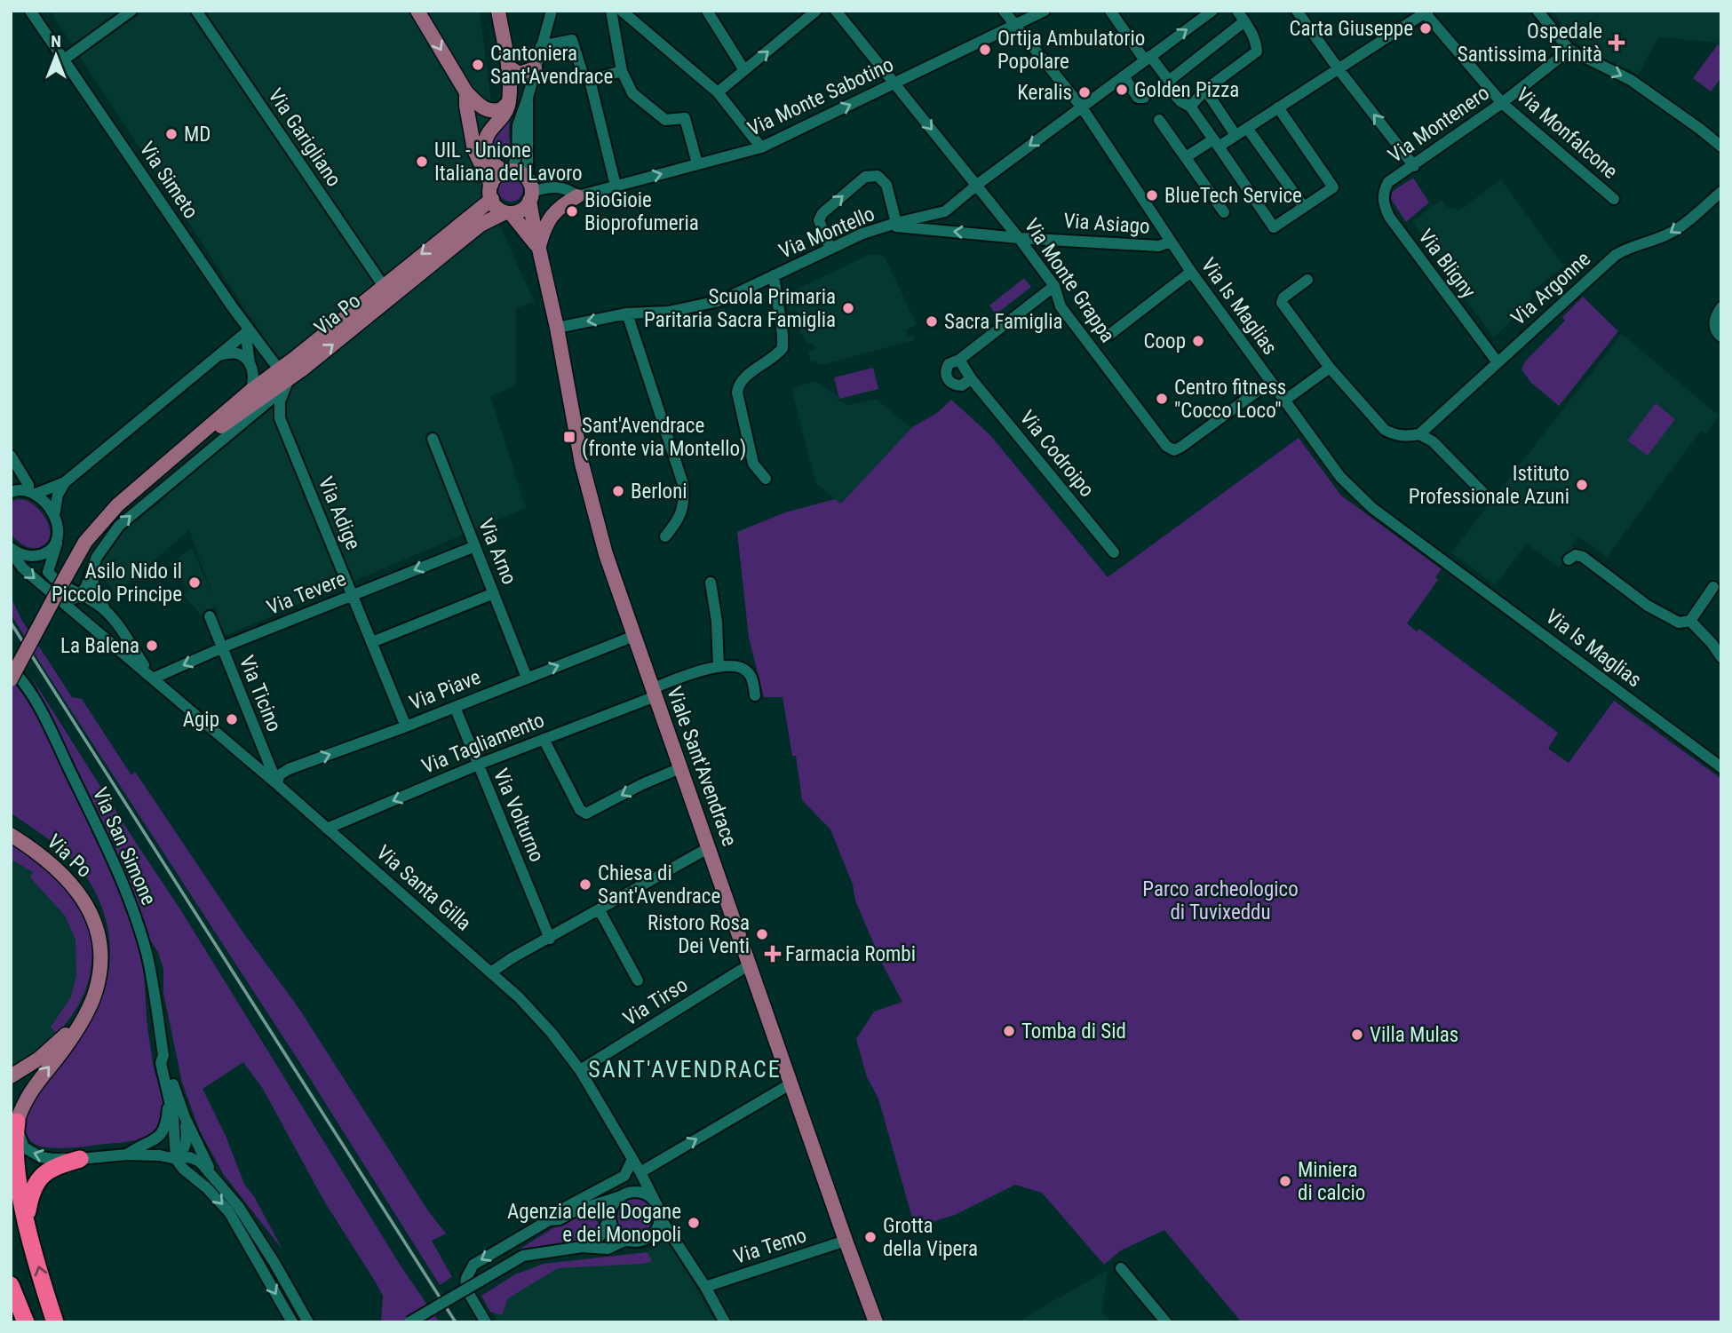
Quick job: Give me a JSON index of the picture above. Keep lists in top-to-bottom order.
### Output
{
  "streets": {
    "main road": ["Via Po", "Viale Sant'Avendrace"],
    "street": [
      "Via Monte Sabotino",
      "Via Montenero",
      "Via Monfalcone",
      "Via Garigliano",
      "Via Simeto",
      "Via Asiago",
      "Via Montello",
      "Via Bligny",
      "Via Monte Grappa",
      "Via Argonne",
      "Via Is Maglias",
      "Via Codroipo",
      "Via Adige",
      "Via Arno",
      "Via Tevere",
      "Via Piave",
      "Via Ticino",
      "Via Tagliamento",
      "Via Volturno",
      "Via San Simone",
      "Via Santa Gilla",
      "Via Tirso",
      "Via Temo"
    ]
  },
  "crossings": [
    ["Via Monte Sabotino", "Via Monte Grappa"],
    ["Via Monte Sabotino", "Via Is Maglias"],
    ["Via Montenero", "Via Monfalcone"],
    ["Via Montenero", "Via Bligny"],
    ["Via Garigliano", "Via Po"],
    ["Via Simeto", "Via Po"],
    ["Via Asiago", "Via Montello"],
    ["Via Asiago", "Via Monte Grappa"],
    ["Via Asiago", "Via Is Maglias"],
    ["Via Montello", "Via Monte Grappa"],
    ["Via Montello", "Via Is Maglias"],
    ["Via Montello", "Viale Sant'Avendrace"],
    ["Via Bligny", "Via Argonne"],
    ["Via Monte Grappa", "Via Is Maglias"],
    ["Via Po", "Viale Sant'Avendrace"],
    ["Via Adige", "Via Tevere"],
    ["Via Adige", "Via Piave"],
    ["Via Arno", "Via Tevere"],
    ["Via Arno", "Via Piave"],
    ["Via Tevere", "Via Ticino"],
    ["Via Tevere", "Via Santa Gilla"],
    ["Via Piave", "Via Ticino"],
    ["Via Piave", "Viale Sant'Avendrace"],
    ["Via Piave", "Via Volturno"],
    ["Via Piave", "Via Santa Gilla"],
    ["Via Ticino", "Via Santa Gilla"],
    ["Via Tagliamento", "Viale Sant'Avendrace"],
    ["Via Tagliamento", "Via Volturno"],
    ["Via Tagliamento", "Via Santa Gilla"],
    ["Viale Sant'Avendrace", "Via Tirso"],
    ["Viale Sant'Avendrace", "Via Temo"],
    ["Via Santa Gilla", "Via Tirso"],
    ["Via Santa Gilla", "Via Temo"]
  ],
  "one_way": [
    "Via Asiago",
    "Via Argonne",
    "Via Piave",
    "Via Tagliamento"
  ],
  "districts": ["SANT'AVENDRACE"],
  "parks": ["Parco archeologico di Tuvixeddu"],
  "places": {
    "other": [
      "Carta Giuseppe",
      "Ortija Ambulatorio Popolare",
      "Cantoniera Sant'Avendrace",
      "Golden Pizza",
      "Keralis",
      "MD",
      "UIL - Unione Italiana del Lavoro",
      "BlueTech Service",
      "BioGioie Bioprofumeria",
      "Scuola Primaria Paritaria Sacra Famiglia",
      "Sacra Famiglia",
      "Coop",
      "Centro fitness \"Cocco Loco\"",
      "Istituto Professionale Azuni",
      "Berloni",
      "Asilo Nido il Piccolo Principe",
      "La Balena",
      "Agip",
      "Chiesa di Sant'Avendrace",
      "Ristoro Rosa Dei Venti",
      "Tomba di Sid",
      "Villa Mulas",
      "Miniera di calcio",
      "Agenzia delle Dogane e dei Monopoli",
      "Grotta della Vipera"
    ],
    "health": ["Ospedale Santissima Trinità", "Farmacia Rombi"],
    "transit": ["Sant'Avendrace (fronte via Montello)"]
  },
  "north": "top"
}
